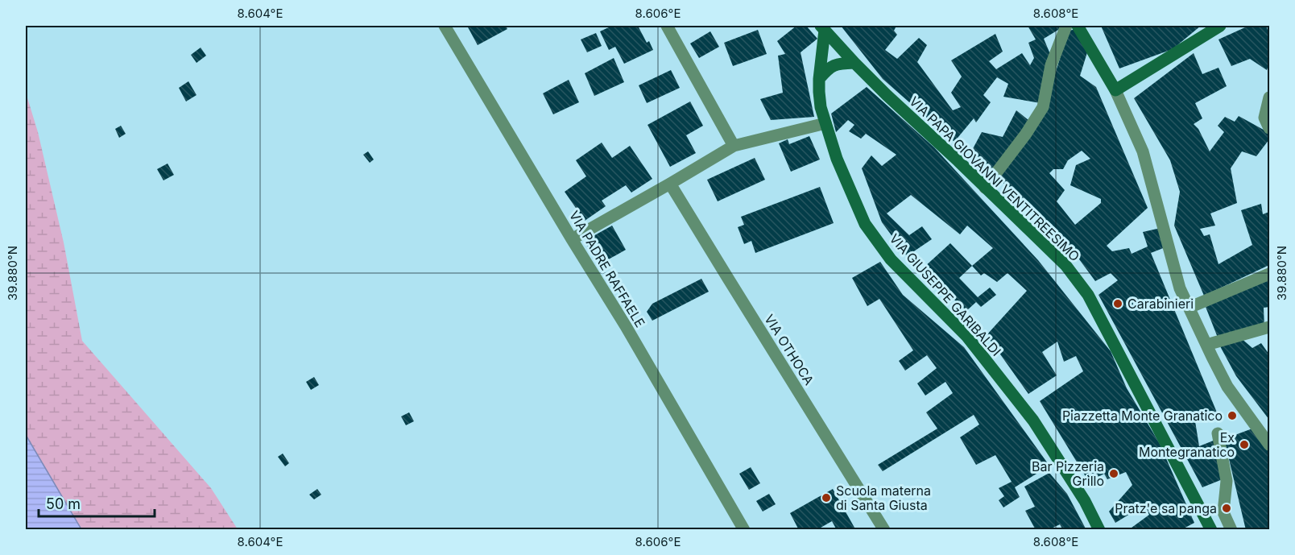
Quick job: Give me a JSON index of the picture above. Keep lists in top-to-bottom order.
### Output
{
  "streets": {
    "main road": ["VIA PAPA GIOVANNI VENTITREESIMO", "VIA GIUSEPPE GARIBALDI"],
    "street": ["VIA PADRE RAFFAELE", "VIA OTHOCA"]
  },
  "crossings": [
    ["VIA PAPA GIOVANNI VENTITREESIMO", "VIA GIUSEPPE GARIBALDI"]
  ],
  "places": [
    "Carabinieri",
    "Piazzetta Monte Granatico",
    "Ex Montegranatico",
    "Bar Pizzeria Grillo",
    "Scuola materna di Santa Giusta",
    "Pratz'e sa panga"
  ],
  "scale_bar": "50 m",
  "coordinates": [
    "8.604°E",
    "8.606°E",
    "8.608°E",
    "39.880°N"
  ]
}
